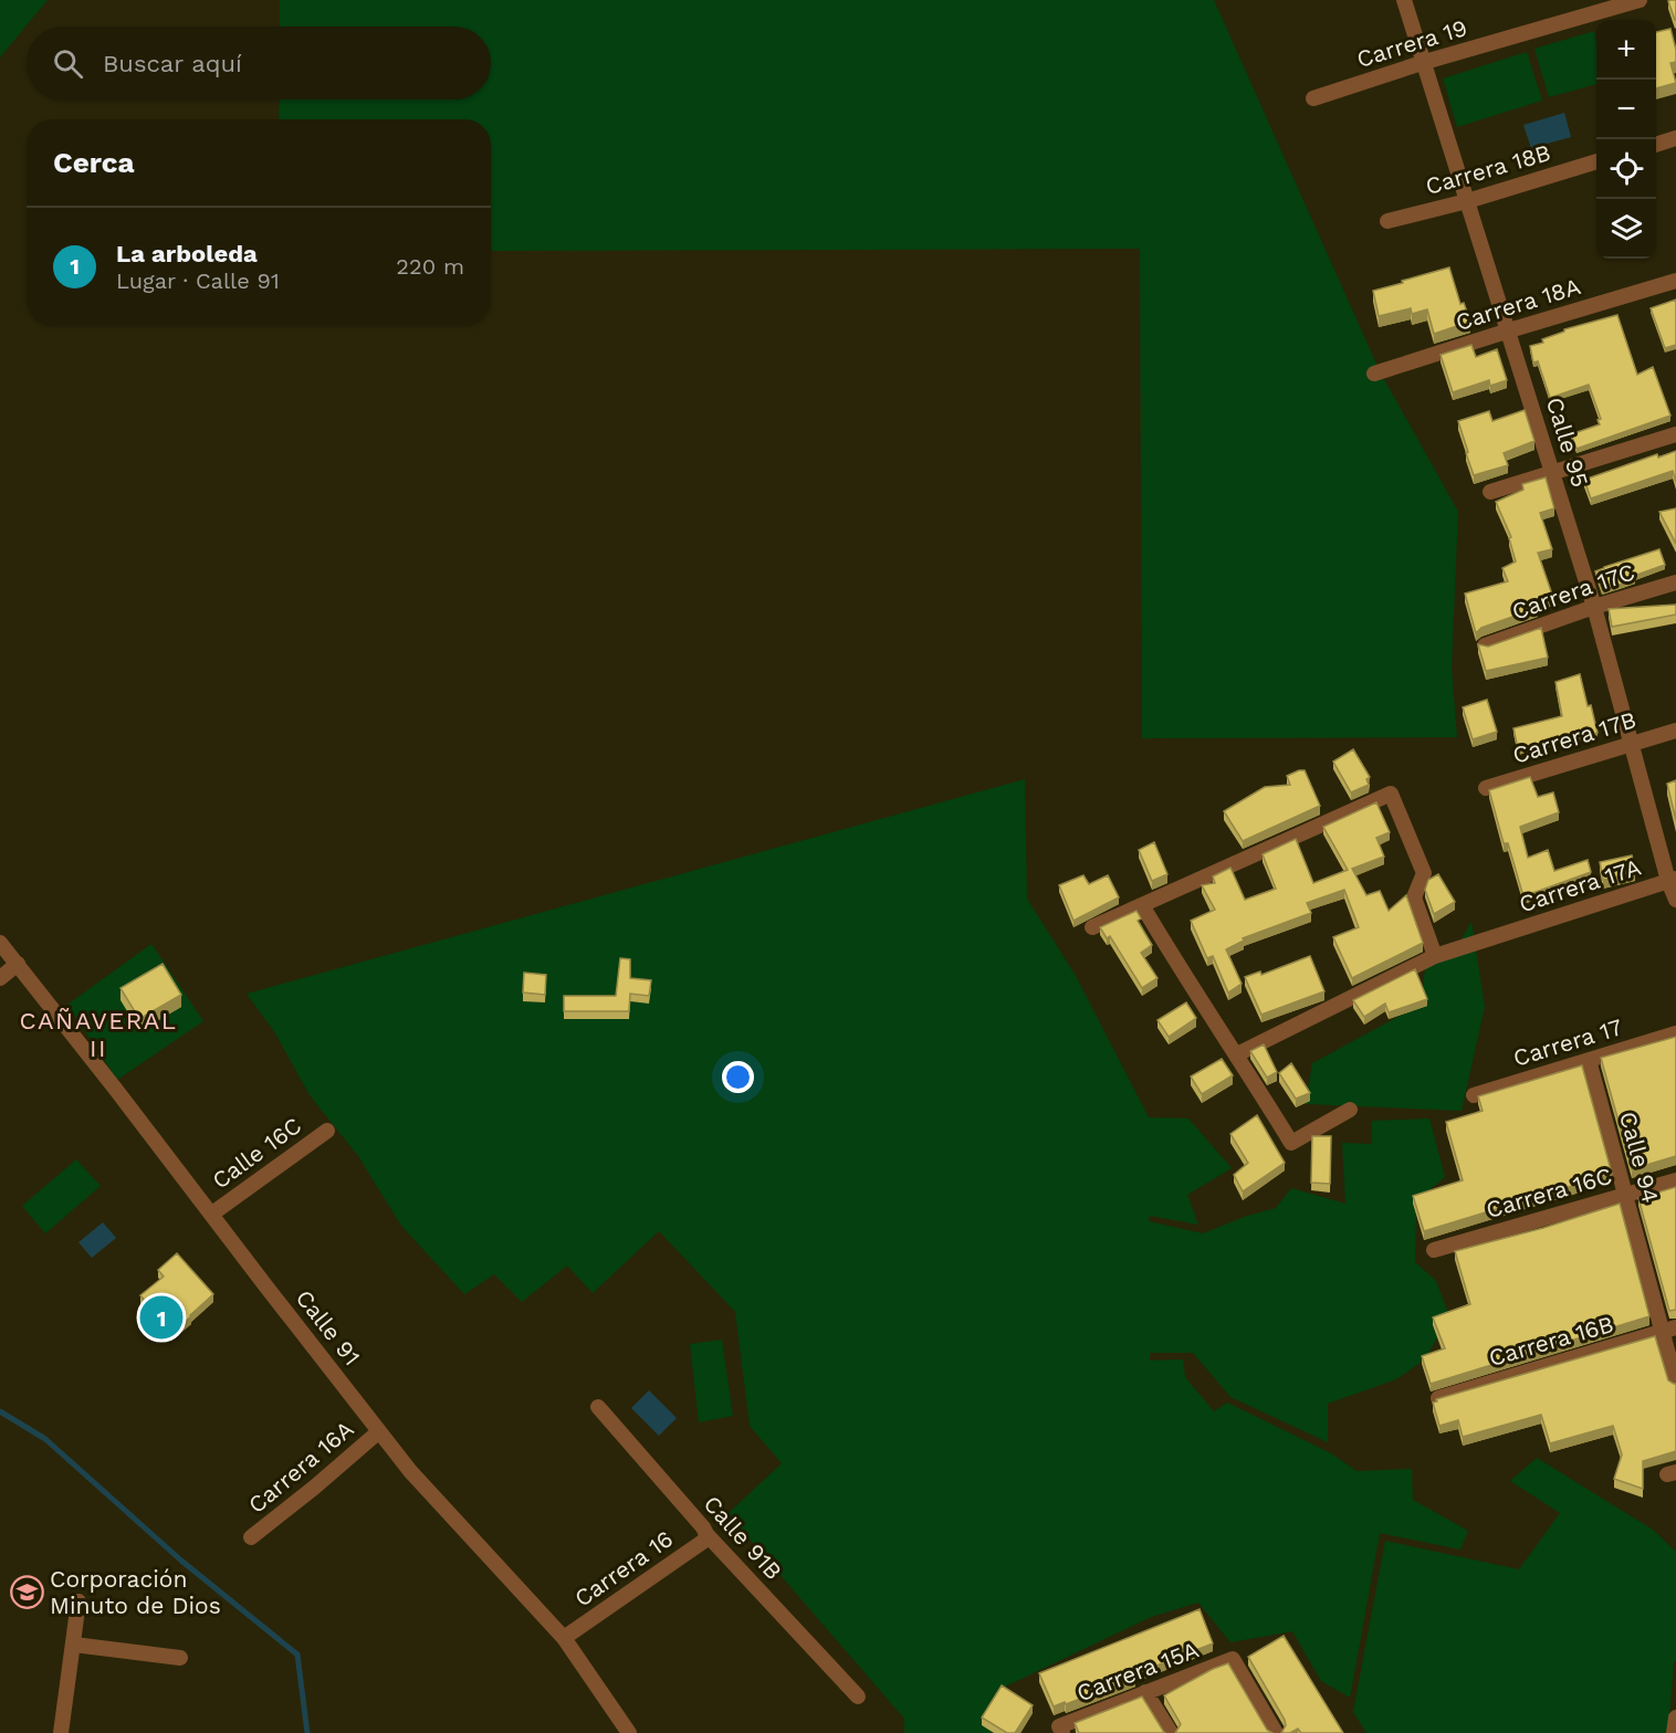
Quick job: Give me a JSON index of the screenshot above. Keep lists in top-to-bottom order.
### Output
{
  "streets": {
    "street": [
      "Carrera 19",
      "Carrera 18B",
      "Carrera 18A",
      "Calle 95",
      "Carrera 17C",
      "Carrera 17B",
      "Carrera 17A",
      "Carrera 17",
      "Calle 16C",
      "Calle 94",
      "Carrera 16C",
      "Calle 91",
      "Carrera 16B",
      "Carrera 16A",
      "Calle 91B",
      "Carrera 16",
      "Carrera 15A"
    ]
  },
  "crossings": [
    ["Carrera 19", "Calle 95"],
    ["Carrera 18B", "Calle 95"],
    ["Carrera 18A", "Calle 95"],
    ["Calle 95", "Carrera 17C"],
    ["Calle 95", "Carrera 17B"],
    ["Calle 95", "Carrera 17A"],
    ["Carrera 17", "Calle 94"],
    ["Calle 16C", "Calle 91"],
    ["Calle 94", "Carrera 16C"],
    ["Calle 94", "Carrera 16B"],
    ["Calle 91", "Carrera 16A"],
    ["Calle 91", "Carrera 16"],
    ["Calle 91B", "Carrera 16"]
  ],
  "districts": ["CAÑAVERAL II"],
  "places": {
    "school or university": ["Corporación Minuto de Dios"]
  },
  "page": {
    "map_buttons": ["+", "−"],
    "search": "Buscar aquí",
    "heading": "Cerca",
    "list": [
      {
        "mark": "1",
        "name": "La arboleda",
        "note": "Lugar · Calle 91",
        "value": "220 m"
      }
    ],
    "pins": "1"
  }
}
